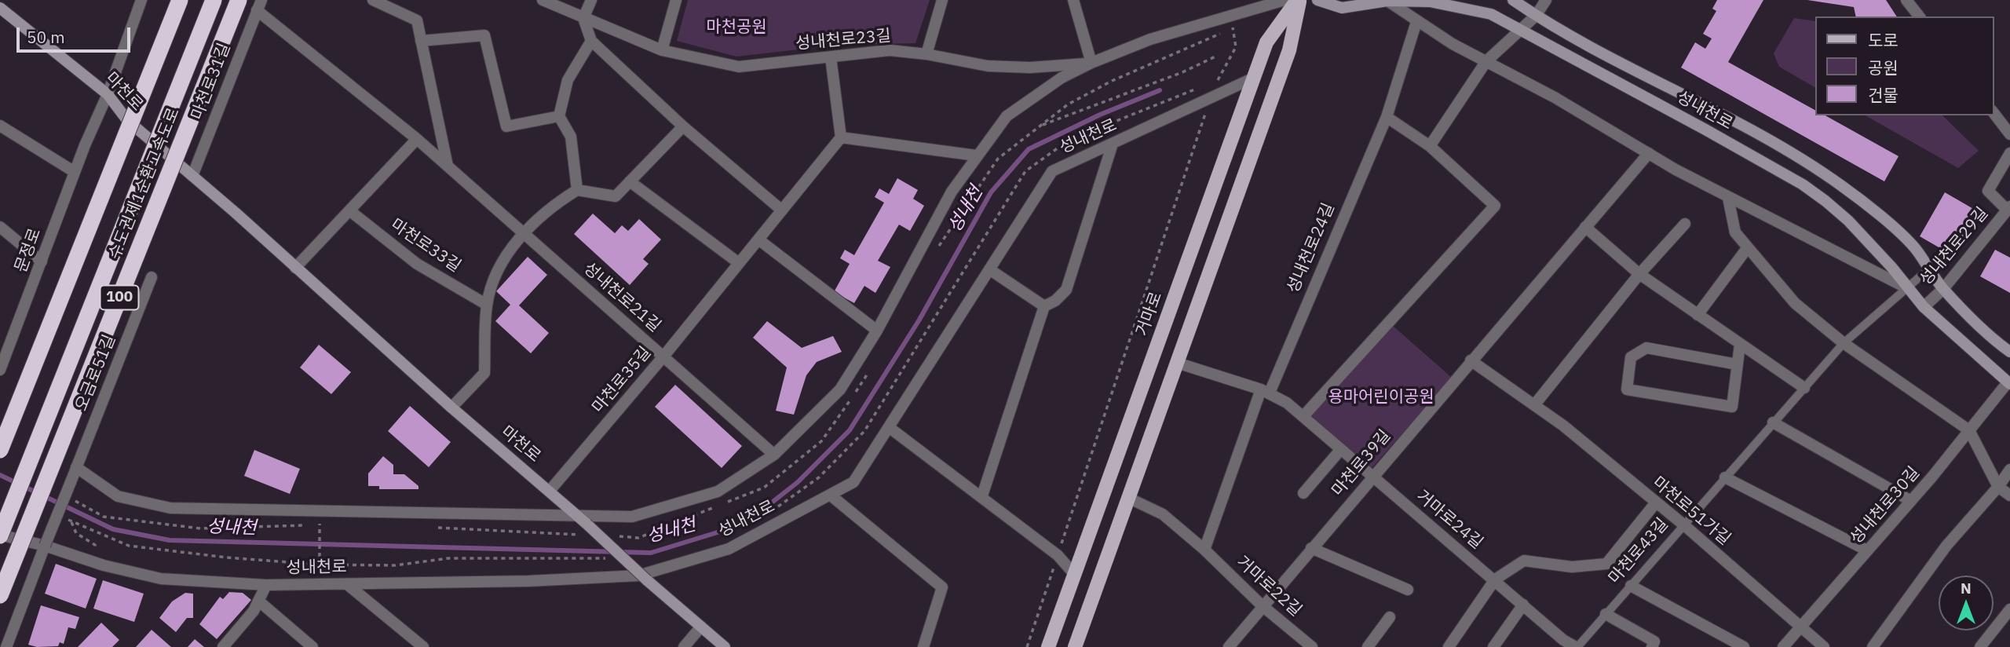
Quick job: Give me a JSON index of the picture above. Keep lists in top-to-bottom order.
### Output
{
  "streets": {
    "highway": ["수도권제1순환고속도로", "100"],
    "main road": ["거마로"],
    "street": [
      "성내천로23길",
      "마천로31길",
      "마천로",
      "성내천로",
      "마천로33길",
      "성내천로29길",
      "성내천로24길",
      "문정로",
      "성내천로21길",
      "오금로51길",
      "마천로35길",
      "마천로39길",
      "성내천로30길",
      "마천로51가길",
      "거마로24길",
      "거마로22길"
    ],
    "lane": ["마천로43길"]
  },
  "crossings": [
    ["마천로31길", "마천로"],
    ["마천로31길", "성내천로21길"],
    ["마천로", "문정로"],
    ["마천로", "마천로35길"],
    ["성내천로", "수도권제1순환고속도로"],
    ["성내천로", "성내천로29길"],
    ["성내천로", "거마로"],
    ["성내천로", "오금로51길"],
    ["성내천로", "성내천로30길"],
    ["성내천로", "마천로43길"],
    ["성내천로24길", "거마로24길"],
    ["성내천로24길", "거마로22길"],
    ["성내천로21길", "마천로35길"],
    ["거마로", "거마로24길"],
    ["거마로", "거마로22길"],
    ["마천로39길", "마천로51가길"],
    ["마천로39길", "거마로24길"],
    ["마천로39길", "거마로22길"],
    ["성내천로30길", "마천로51가길"],
    ["마천로51가길", "마천로43길"],
    ["거마로24길", "마천로43길"]
  ],
  "water": ["성내천"],
  "parks": ["마천공원", "용마어린이공원"],
  "legend": ["도로", "공원", "건물"],
  "scale_bar": "50 m",
  "north": "top"
}
